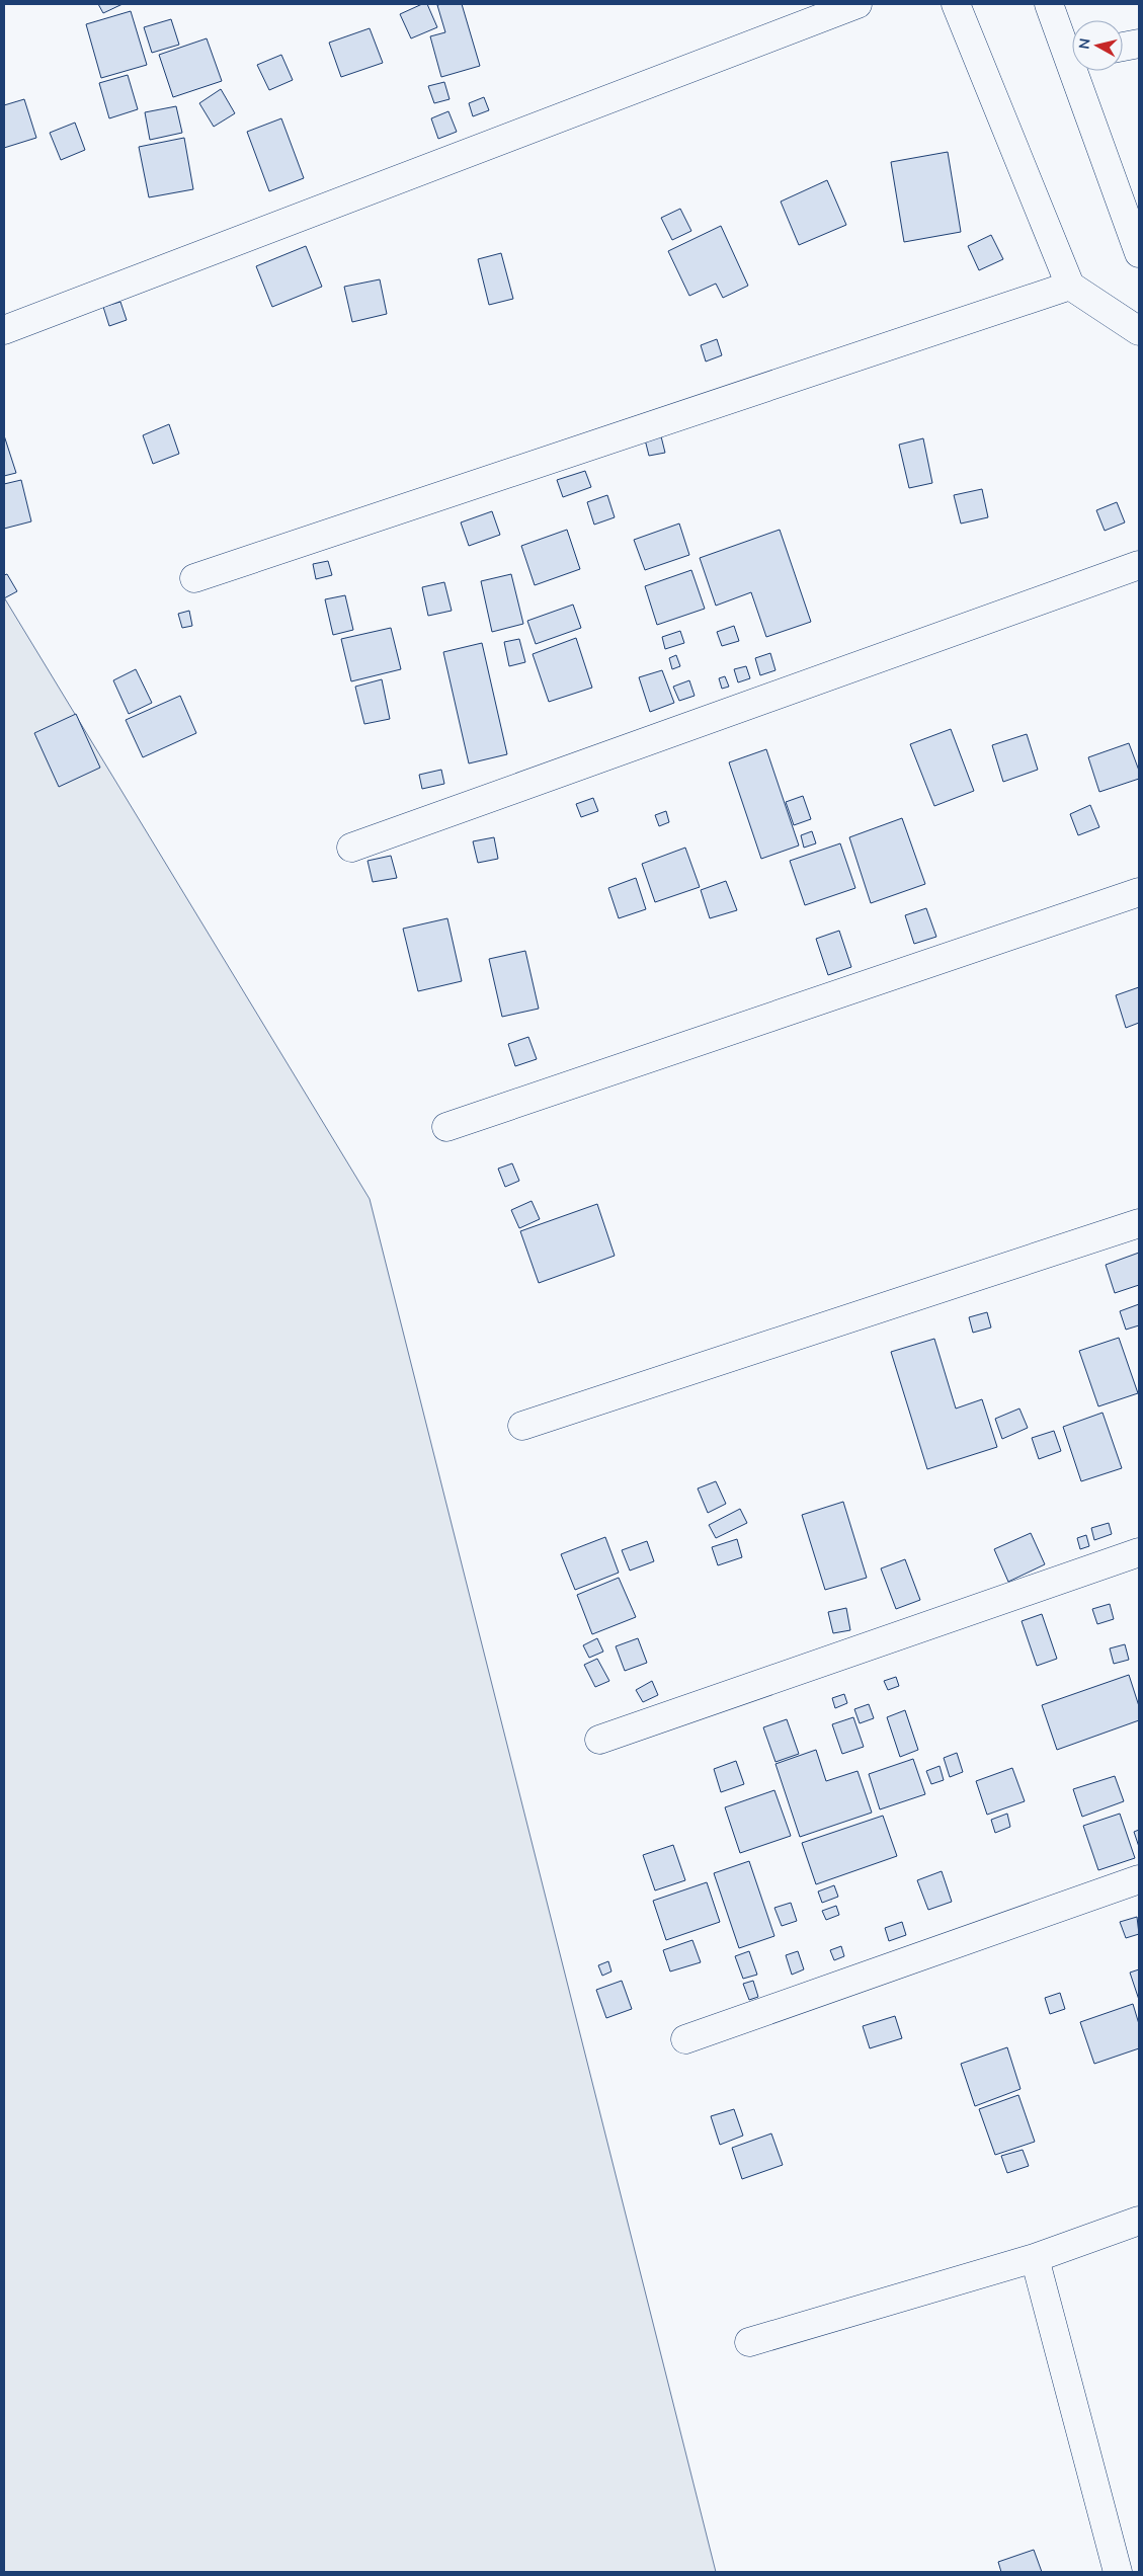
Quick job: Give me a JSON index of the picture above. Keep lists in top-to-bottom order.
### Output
{
  "north": "left"
}
